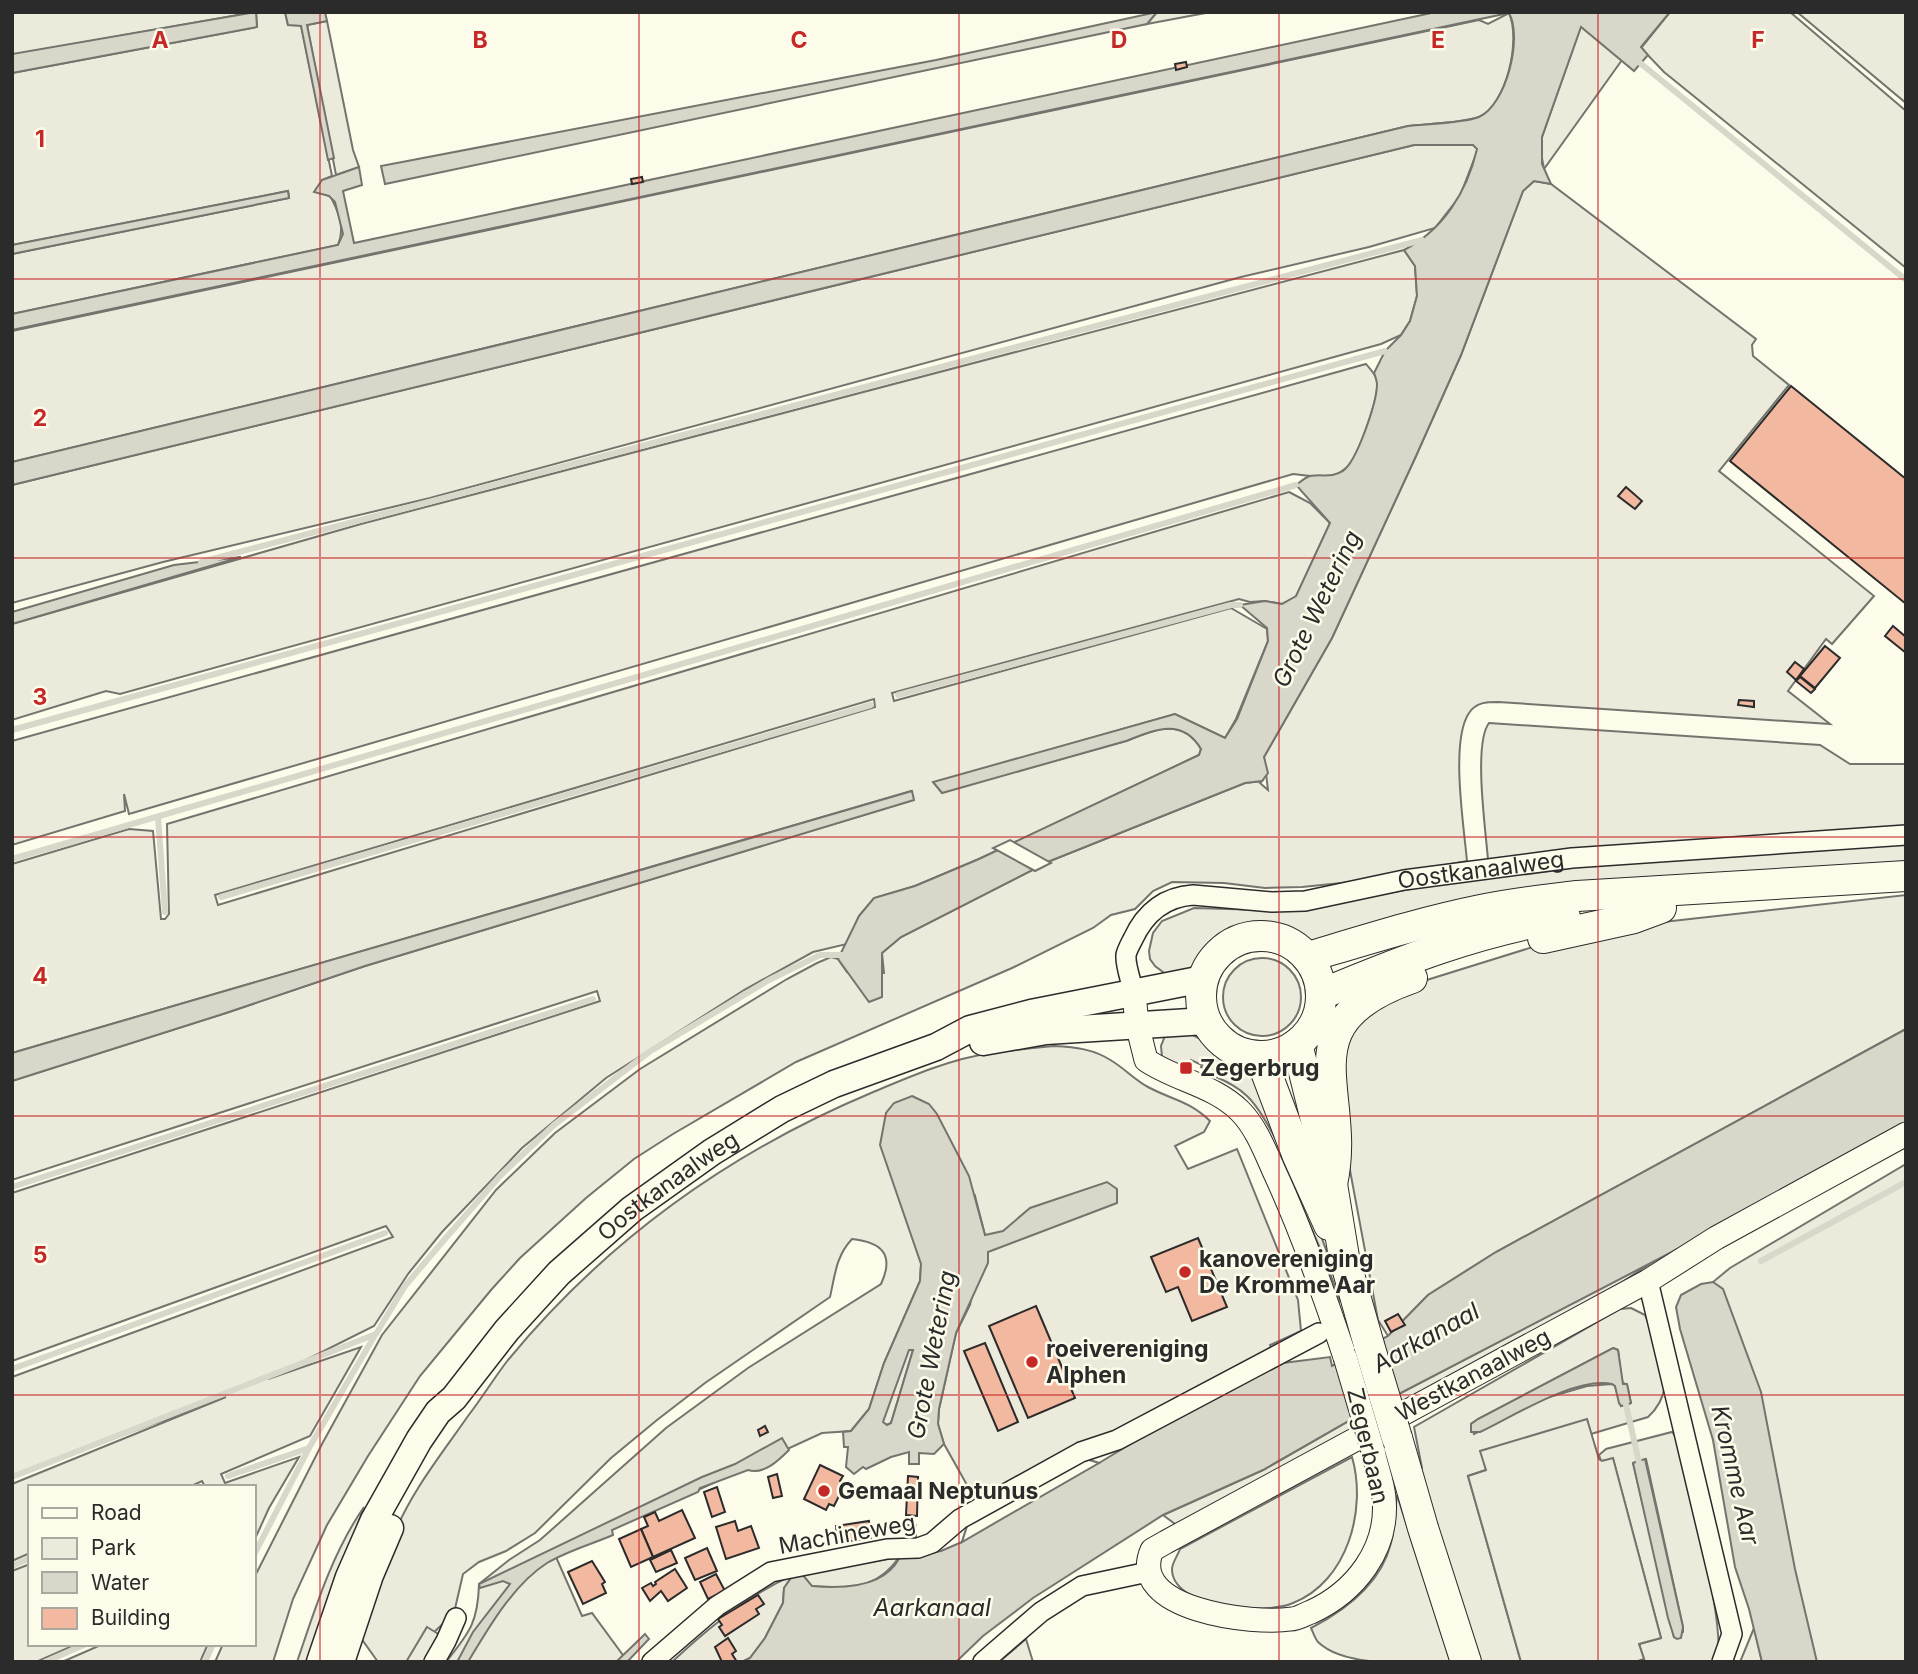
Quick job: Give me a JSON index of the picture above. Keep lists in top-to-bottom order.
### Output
{
  "streets": {
    "main road": ["Oostkanaalweg", "Zegerbaan"],
    "street": ["Westkanaalweg", "Machineweg"]
  },
  "crossings": [
    ["Oostkanaalweg", "Zegerbaan"],
    ["Westkanaalweg", "Zegerbaan"]
  ],
  "water": ["Grote Wetering", "Aarkanaal", "Kromme Aar"],
  "places": {
    "transit": ["Zegerbrug"],
    "other": ["kanovereniging De Kromme Aar", "roeivereniging Alphen", "Gemaal Neptunus"]
  },
  "legend": [
    "Road",
    "Park",
    "Water",
    "Building"
  ],
  "grid": {
    "columns": [
      "A",
      "B",
      "C",
      "D",
      "E",
      "F"
    ],
    "rows": [
      "1",
      "2",
      "3",
      "4",
      "5"
    ]
  }
}
